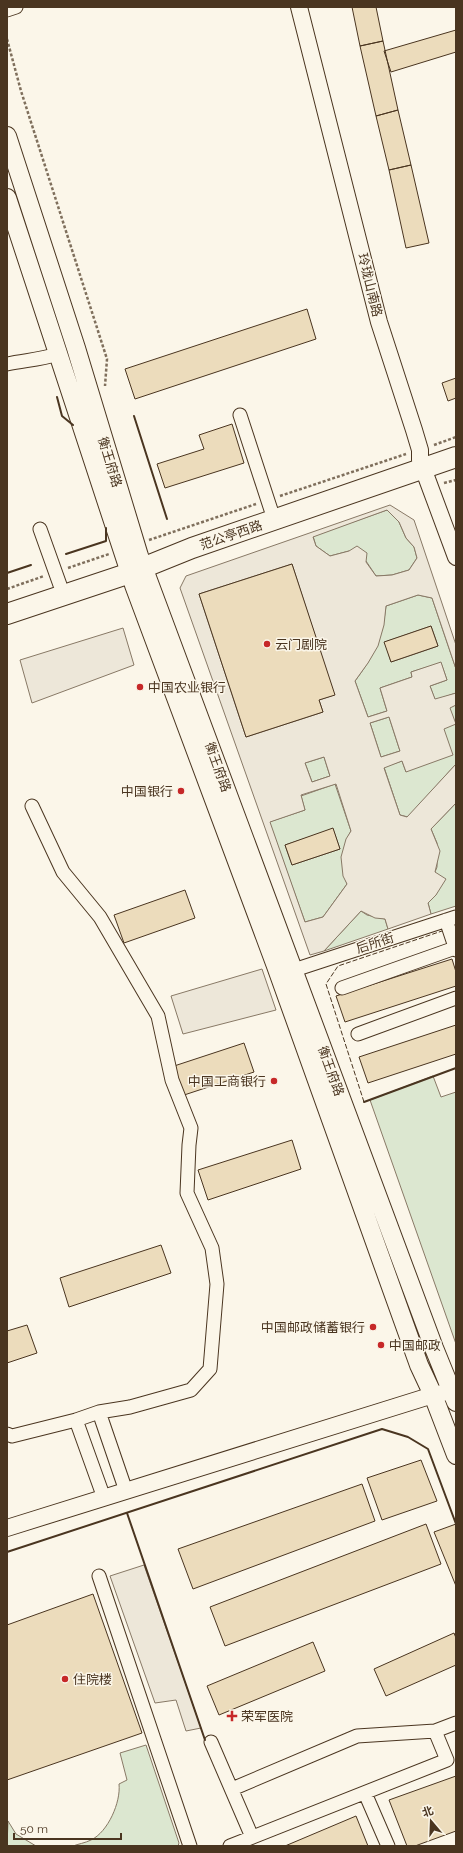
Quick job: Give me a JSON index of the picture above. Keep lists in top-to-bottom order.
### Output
{
  "streets": {
    "main road": ["衡王府路", "范公亭西路"],
    "street": ["玲珑山南路", "后所街"]
  },
  "crossings": [
    ["玲珑山南路", "范公亭西路"],
    ["衡王府路", "范公亭西路"],
    ["衡王府路", "后所街"]
  ],
  "places": {
    "other": [
      "云门剧院",
      "中国农业银行",
      "中国银行",
      "中国工商银行",
      "中国邮政储蓄银行",
      "中国邮政",
      "住院楼"
    ],
    "health": ["荣军医院"]
  },
  "scale_bar": "50 m",
  "north": "top"
}
